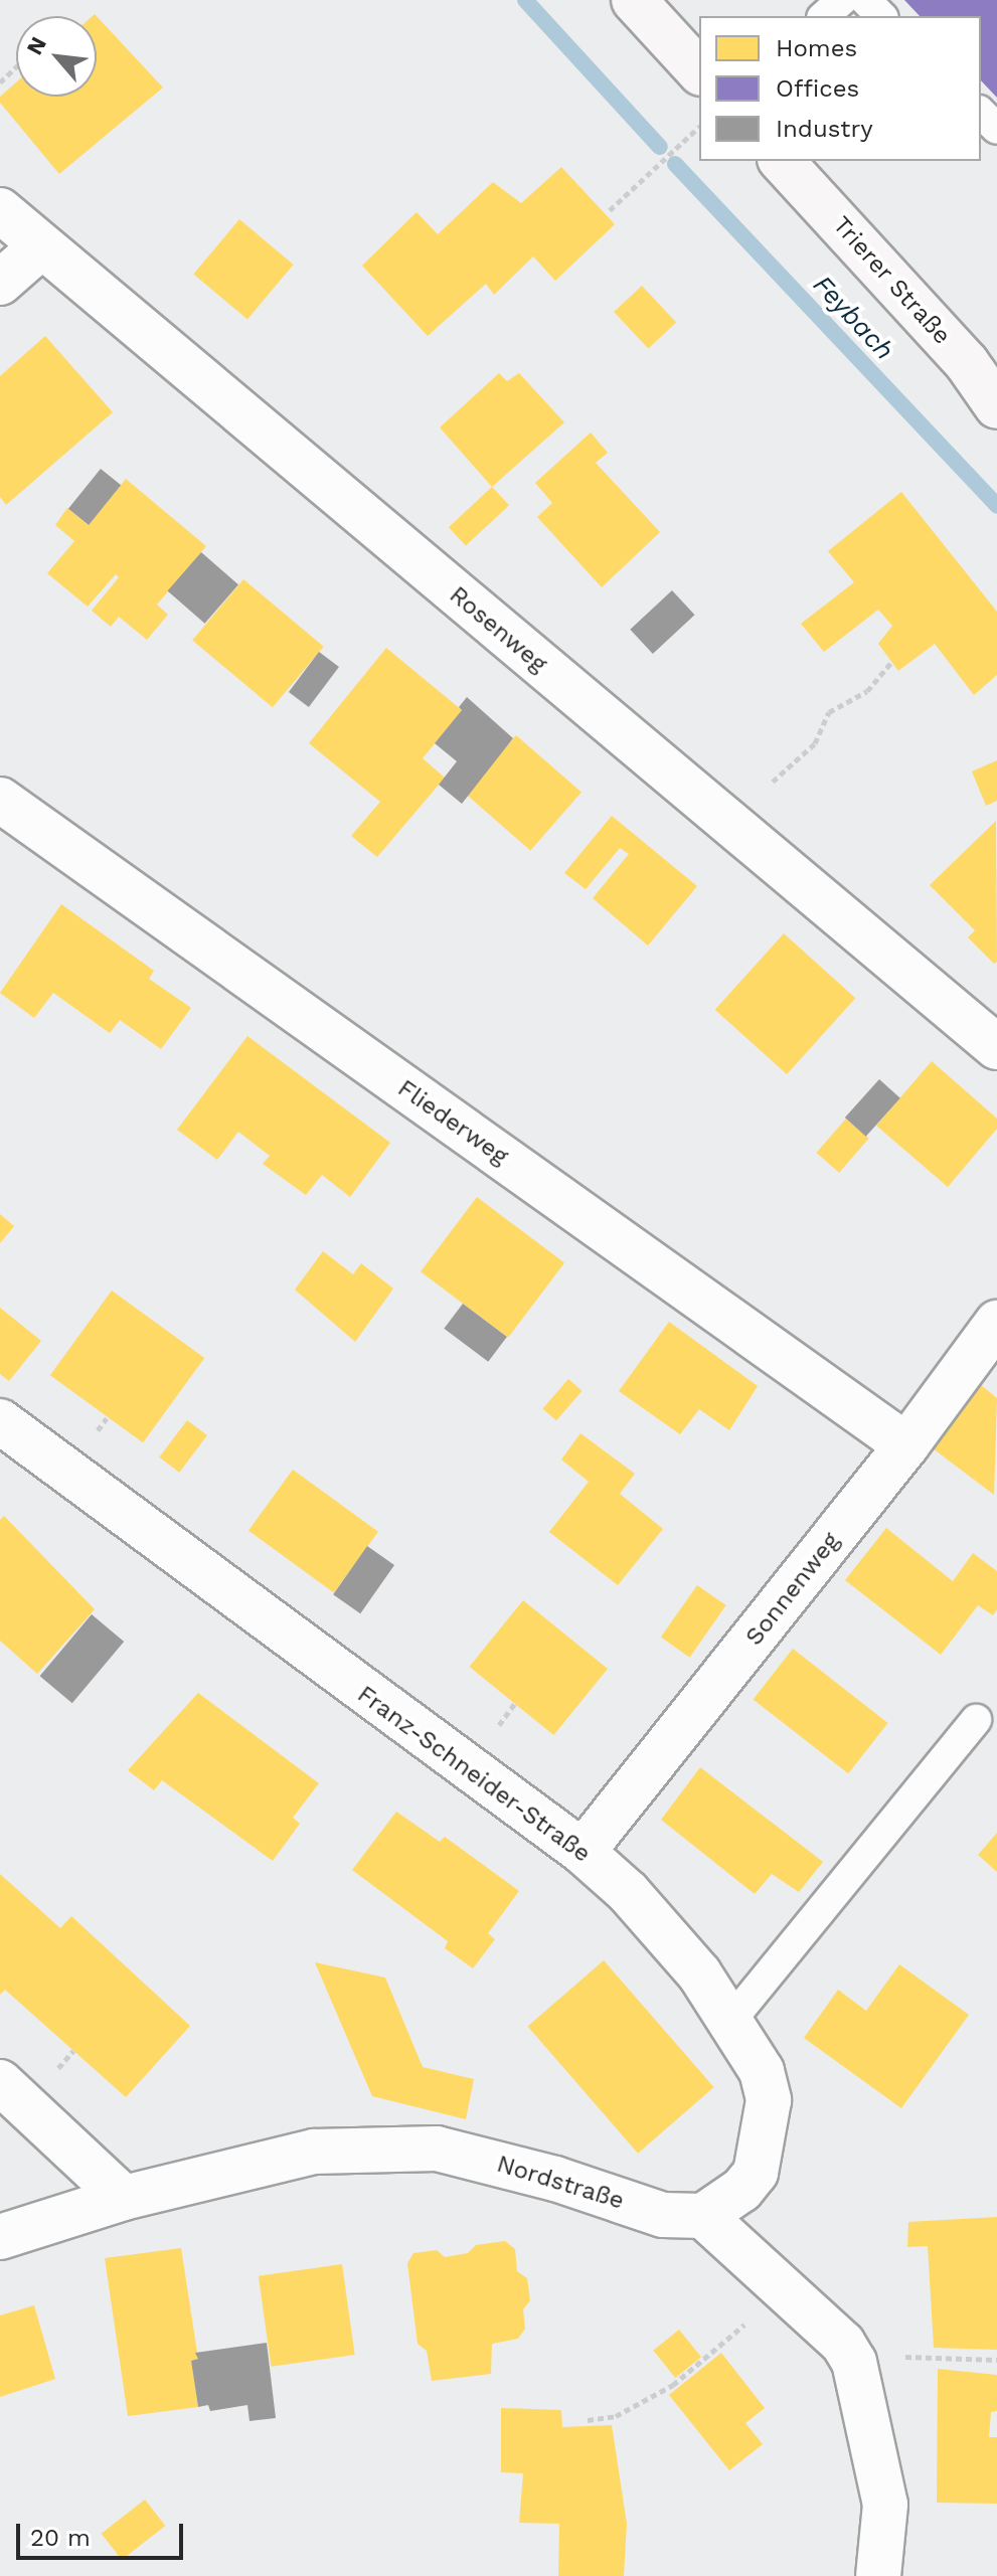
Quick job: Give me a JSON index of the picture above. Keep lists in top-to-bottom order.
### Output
{
  "streets": {
    "main road": ["Trierer Straße"],
    "street": [
      "Rosenweg",
      "Fliederweg",
      "Sonnenweg",
      "Franz-Schneider-Straße",
      "Nordstraße"
    ]
  },
  "crossings": [
    ["Fliederweg", "Sonnenweg"],
    ["Sonnenweg", "Franz-Schneider-Straße"],
    ["Franz-Schneider-Straße", "Nordstraße"]
  ],
  "water": ["Feybach"],
  "legend": ["Homes", "Offices", "Industry"],
  "scale_bar": "20 m",
  "north": "top left"
}
